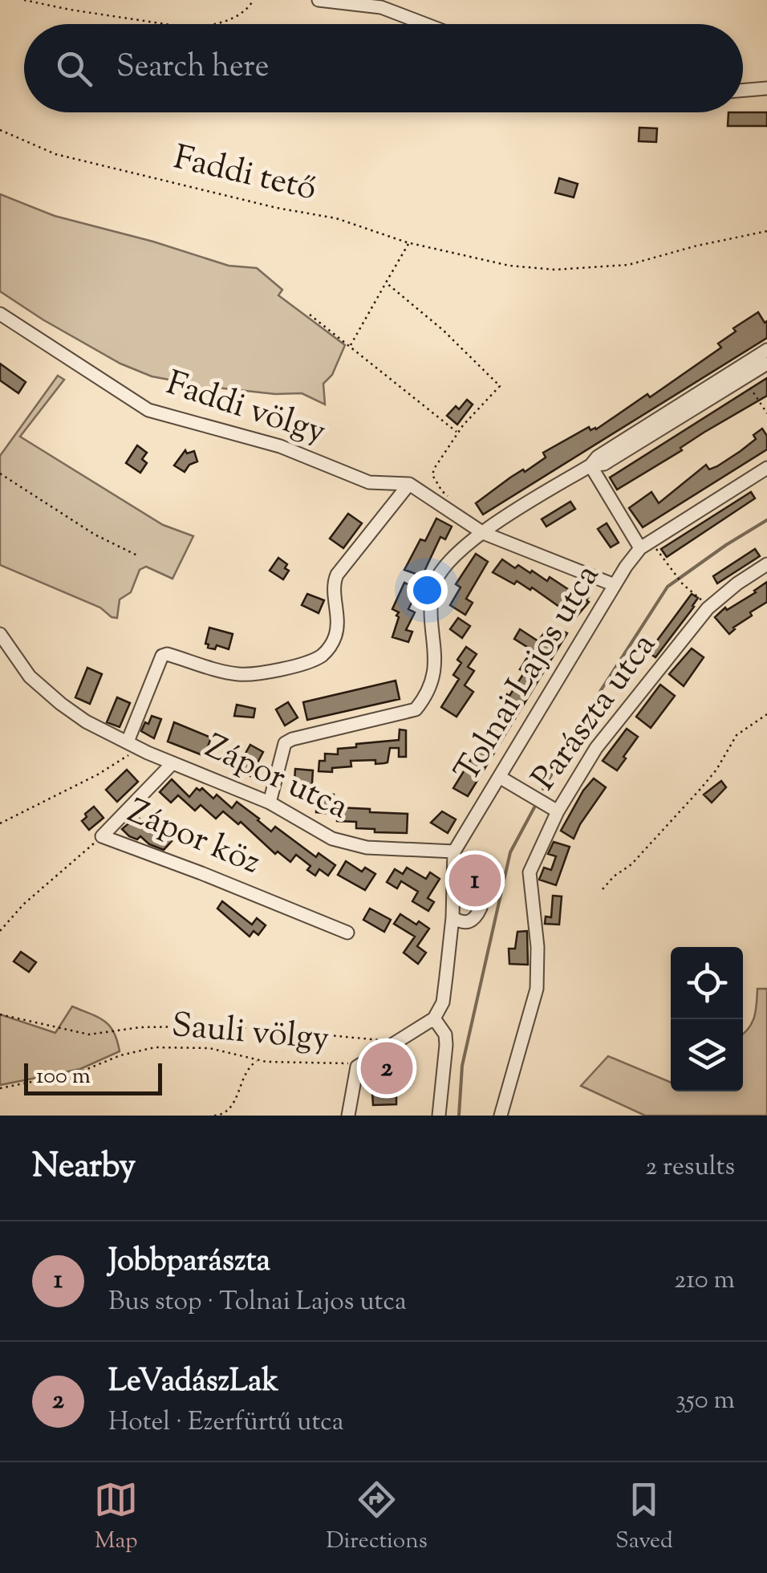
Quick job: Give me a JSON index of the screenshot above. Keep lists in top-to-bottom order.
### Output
{
  "streets": {
    "street": [
      "Faddi völgy",
      "Tolnai Lajos utca",
      "Parászta utca",
      "Zápor utca",
      "Zápor köz"
    ],
    "path": ["Faddi tető", "Sauli völgy"]
  },
  "crossings": [
    ["Tolnai Lajos utca", "Zápor utca"],
    ["Zápor utca", "Zápor köz"]
  ],
  "scale_bar": "100 m",
  "page": {
    "search": "Search here",
    "pins": ["1", "2"],
    "scale": "100 m",
    "heading": ["Nearby", "2 results"],
    "list": [
      {
        "mark": "1",
        "name": "Jobbparászta",
        "note": "Bus stop · Tolnai Lajos utca",
        "value": "210 m"
      },
      {
        "mark": "2",
        "name": "LeVadászLak",
        "note": "Hotel · Ezerfürtű utca",
        "value": "350 m"
      }
    ],
    "nav": ["Map", "Directions", "Saved"]
  }
}
